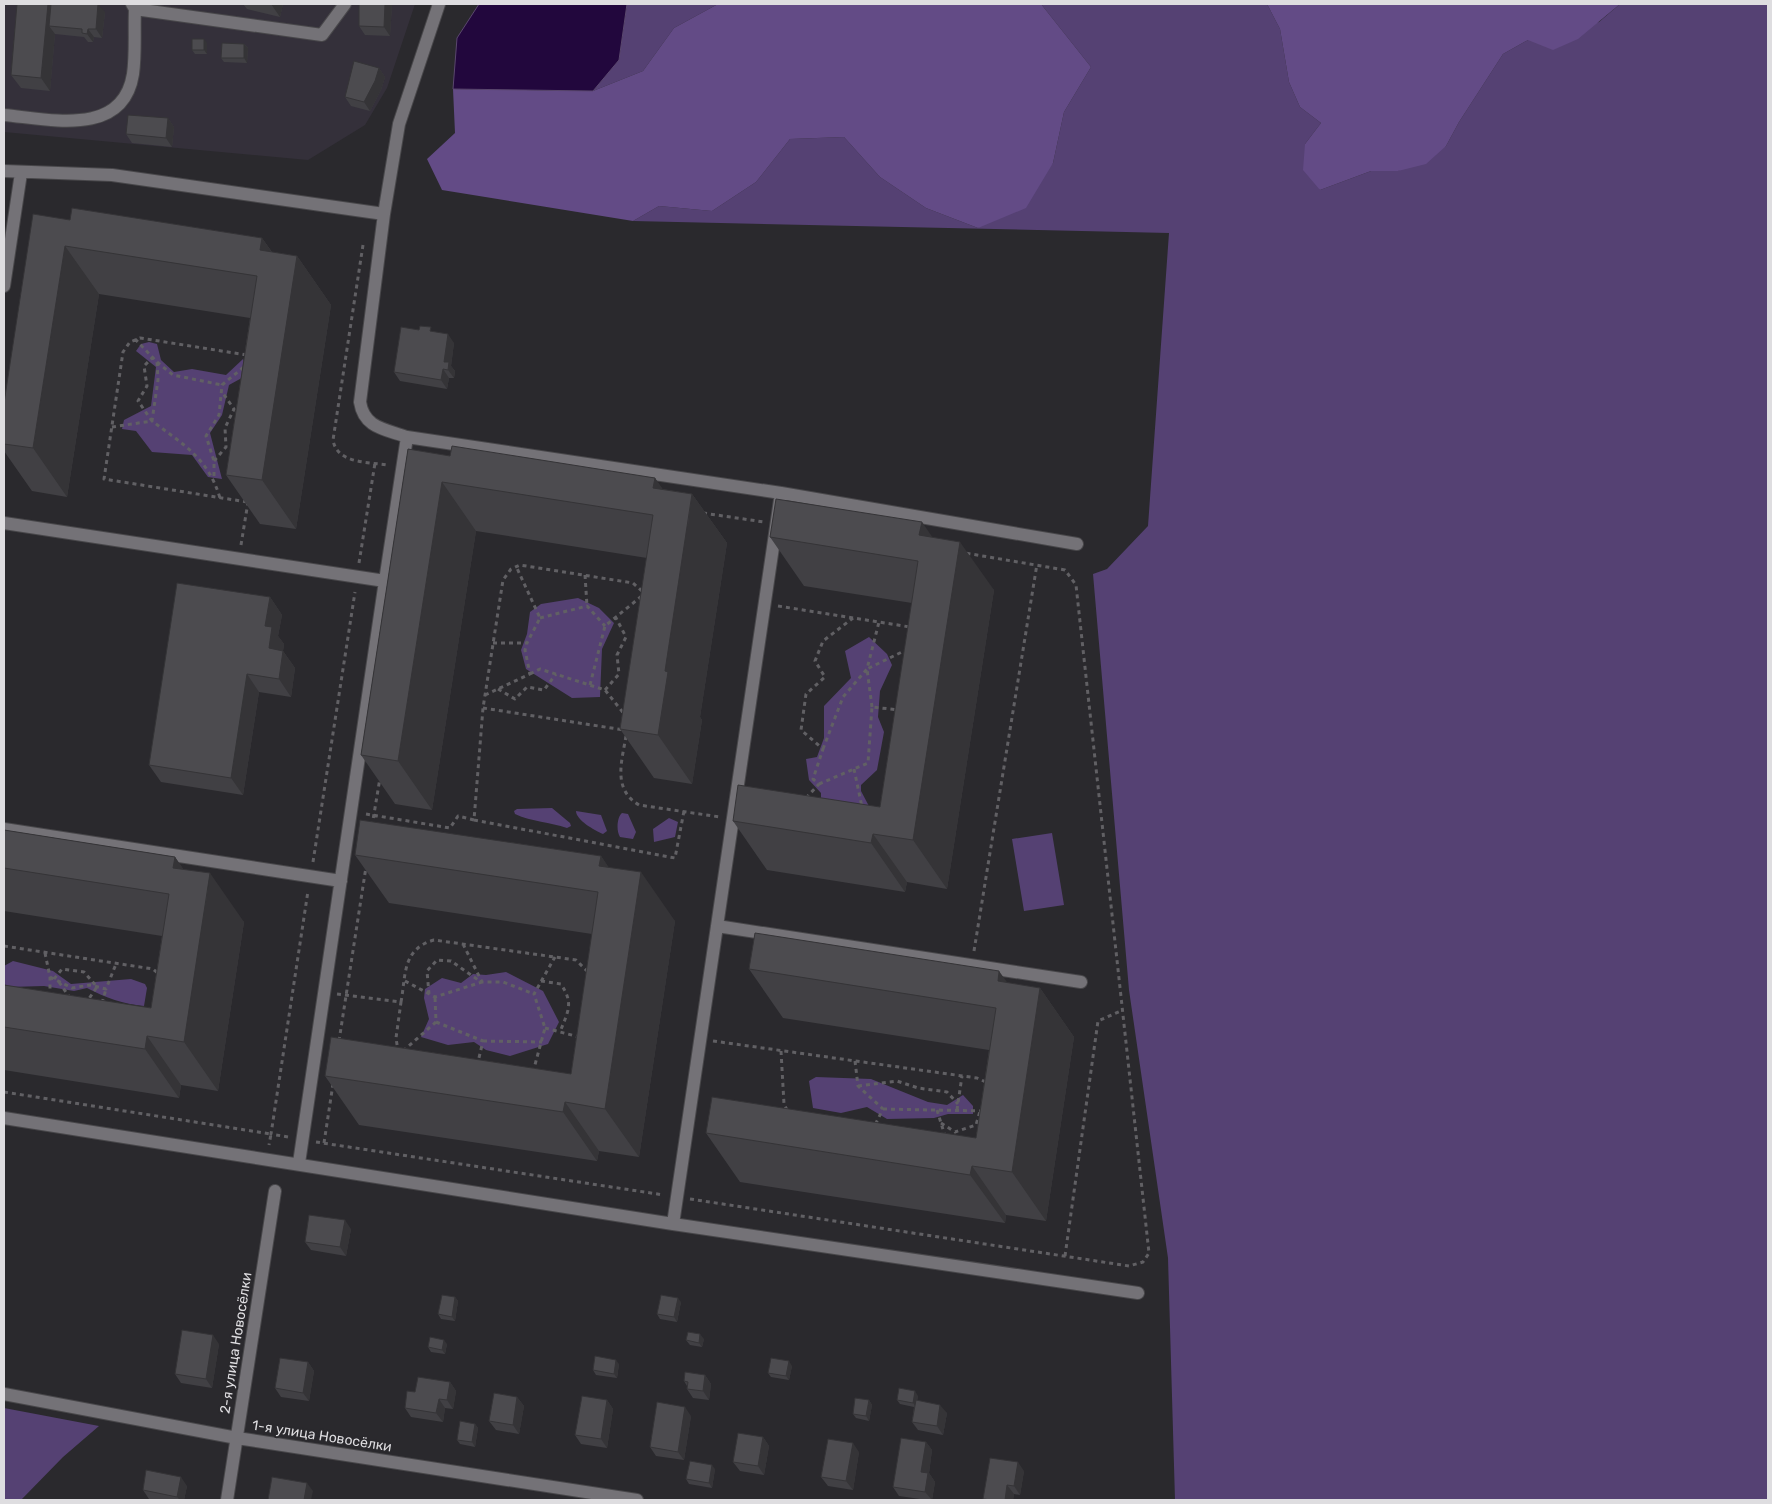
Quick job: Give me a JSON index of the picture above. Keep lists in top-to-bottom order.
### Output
{
  "streets": {
    "street": ["2-я улица Новосёлки", "1-я улица Новосёлки"]
  },
  "crossings": [
    ["2-я улица Новосёлки", "1-я улица Новосёлки"]
  ]
}
